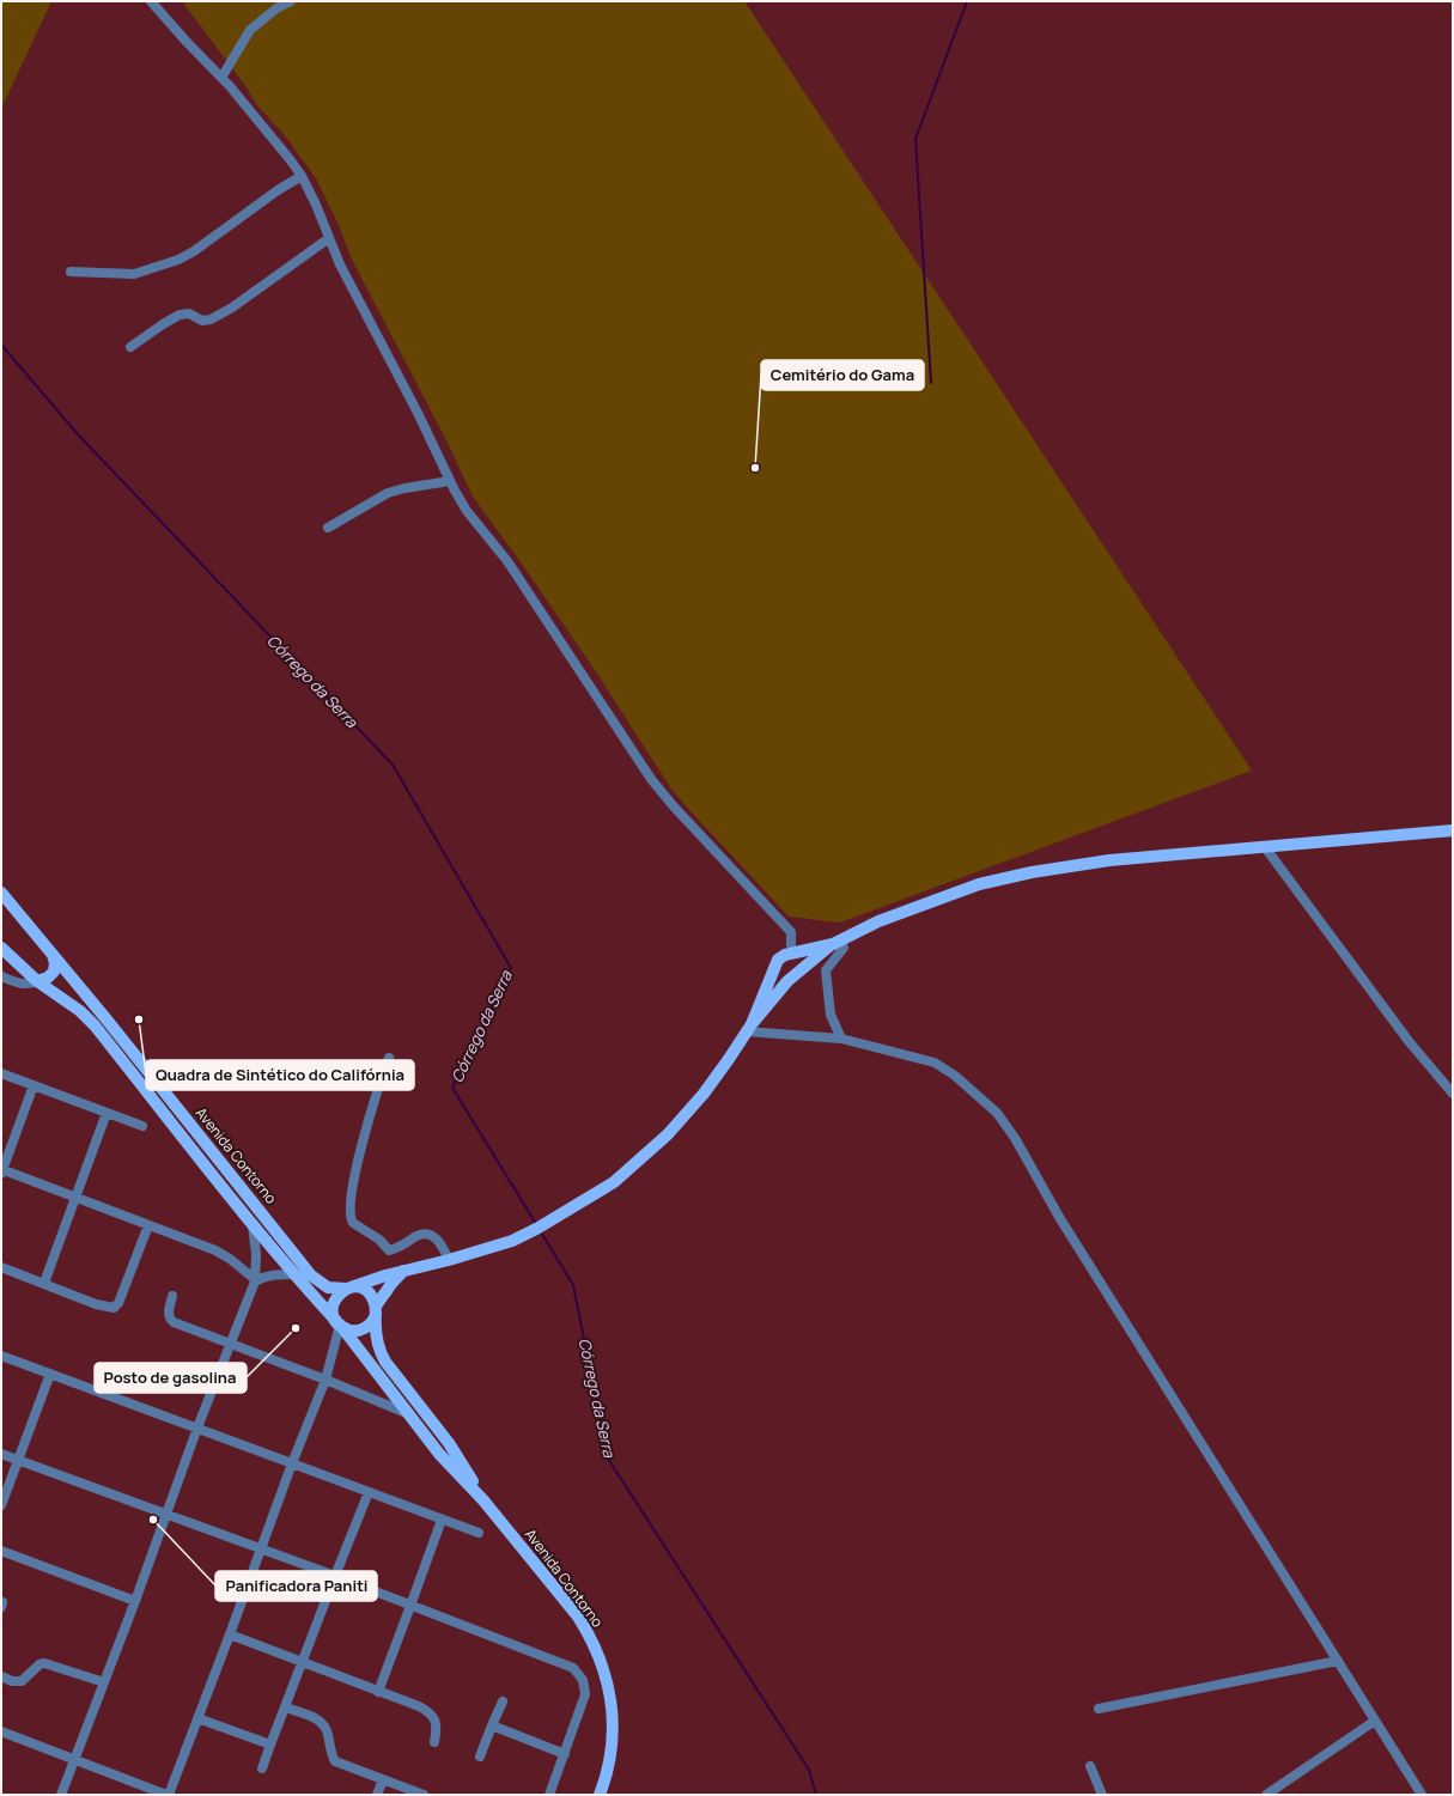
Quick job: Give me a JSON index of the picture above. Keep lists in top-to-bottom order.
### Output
{
  "streets": {
    "main road": ["Avenida Contorno"]
  },
  "water": ["Córrego da Serra"],
  "places": [
    "Cemitério do Gama",
    "Quadra de Sintético do Califórnia",
    "Posto de gasolina",
    "Panificadora Paniti"
  ]
}
